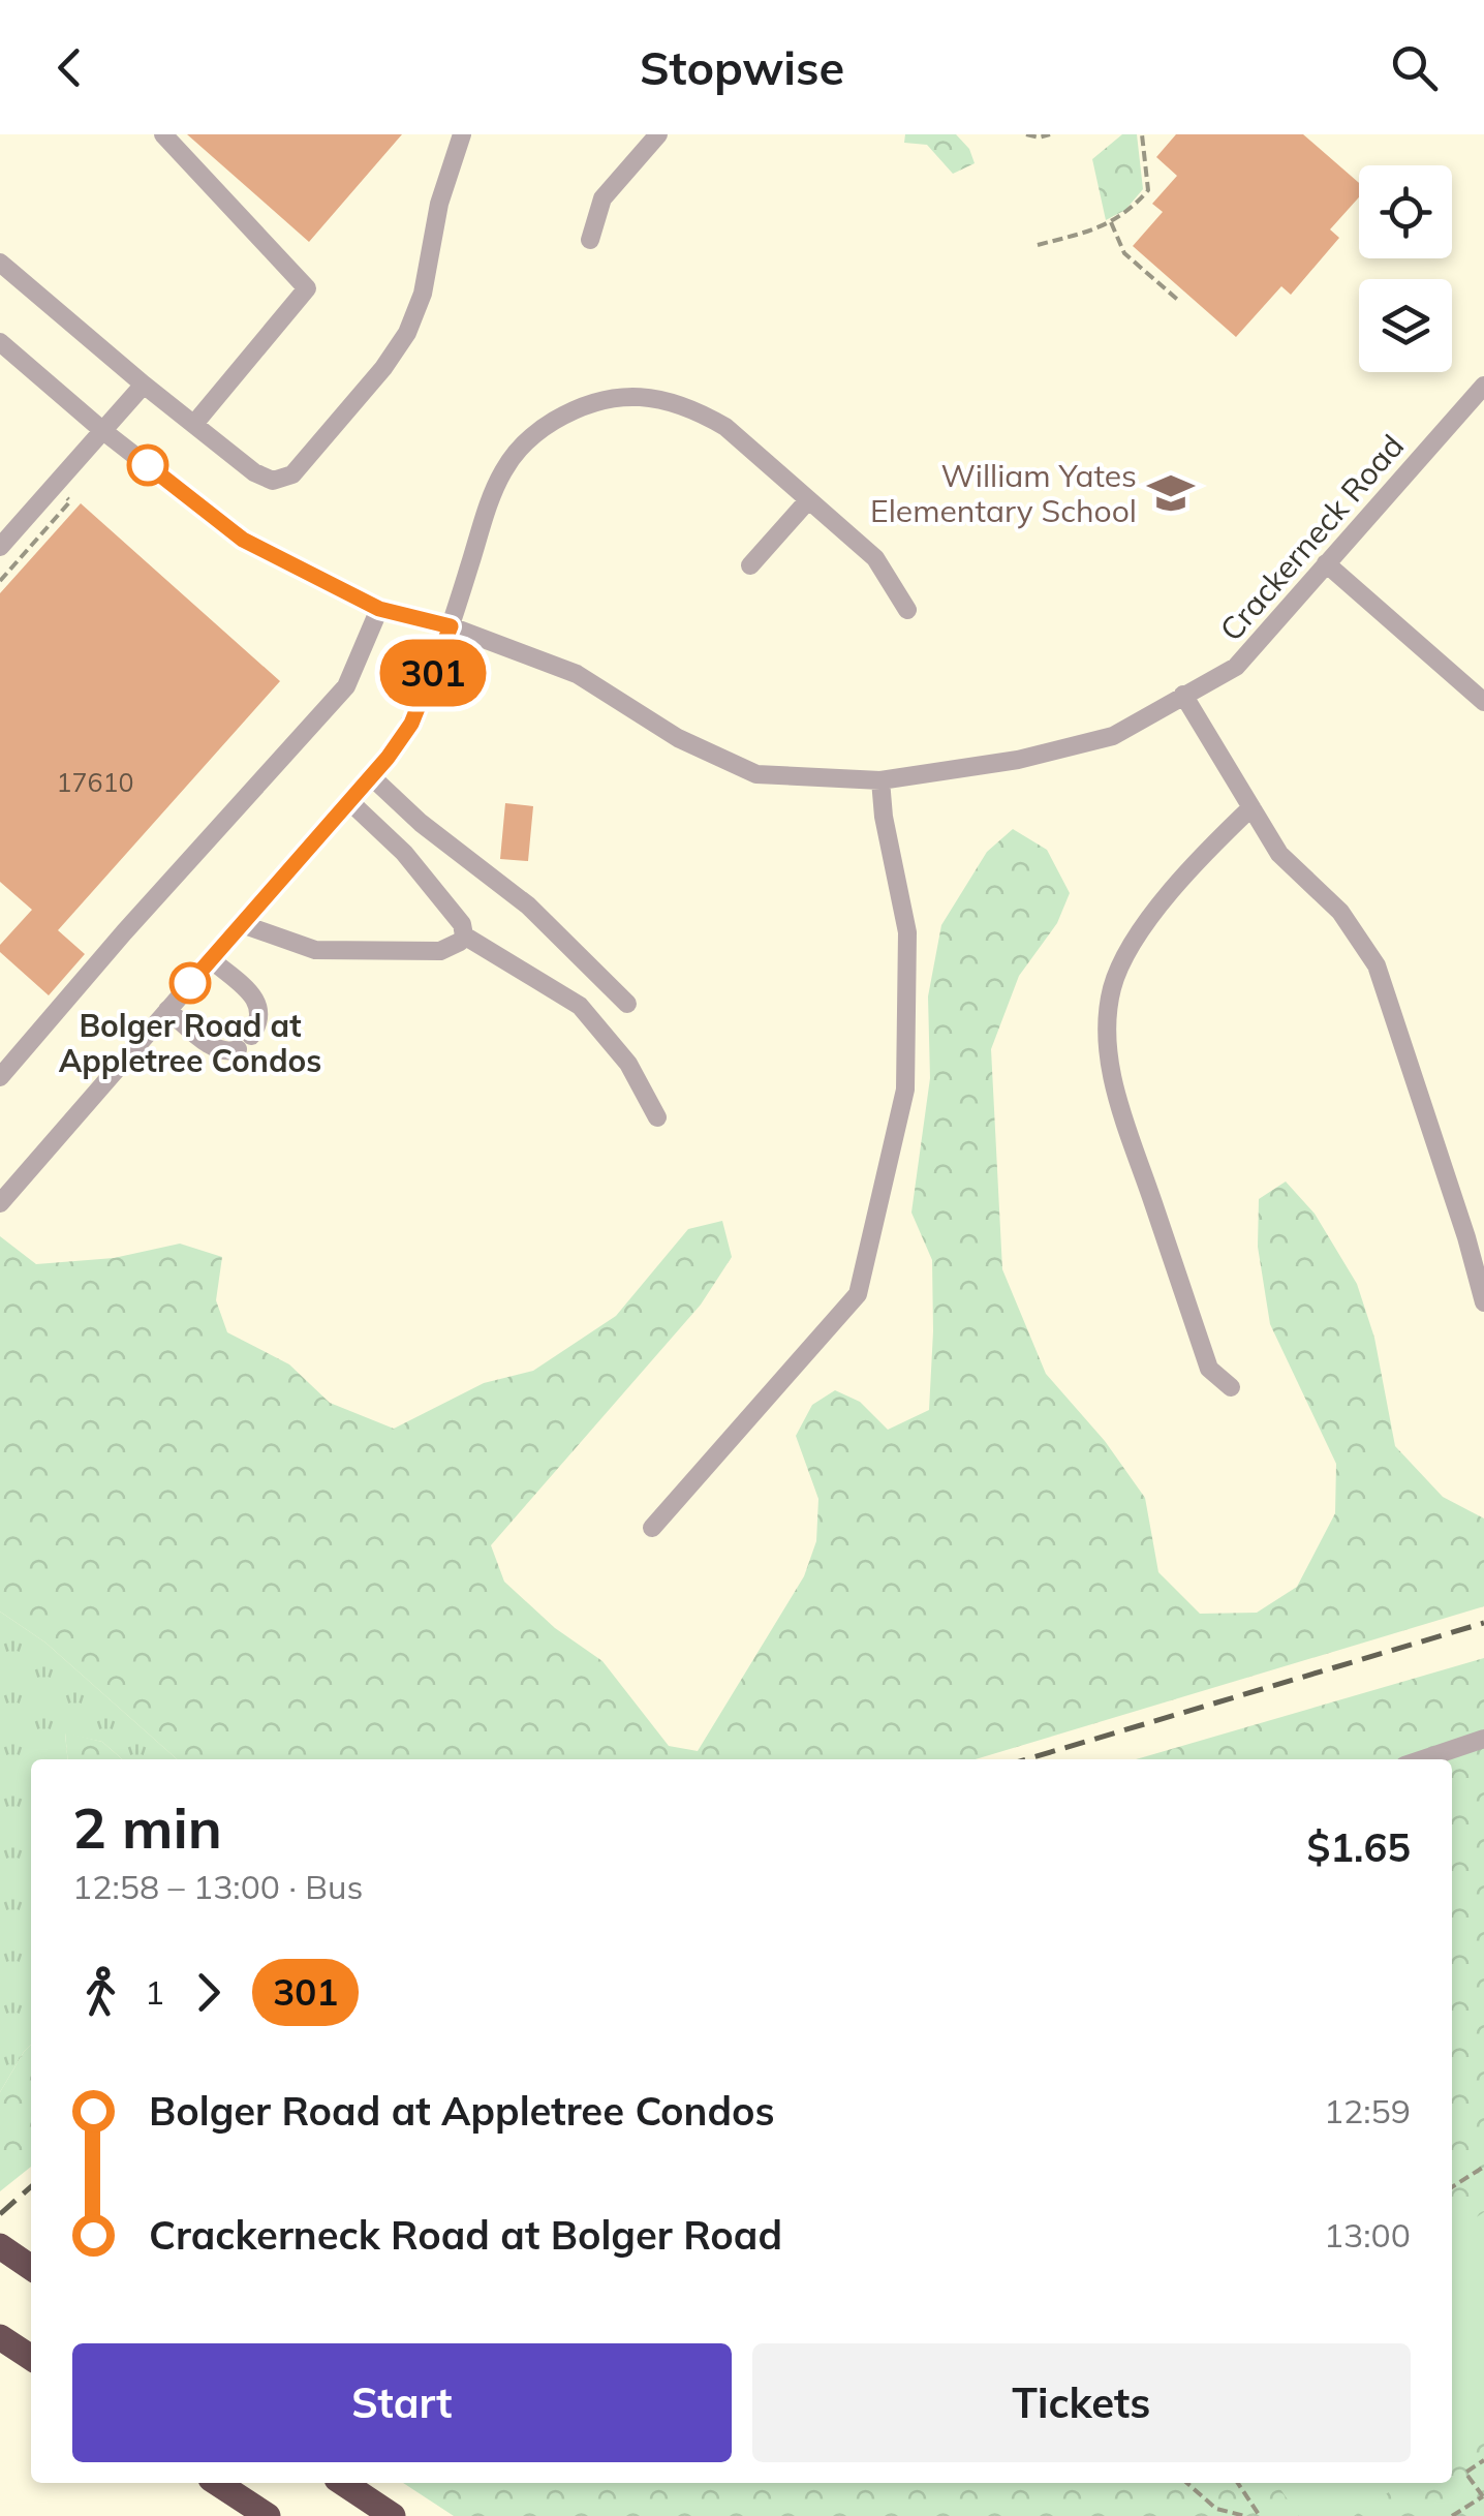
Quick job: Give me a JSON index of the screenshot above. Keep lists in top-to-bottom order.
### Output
{
  "streets": {
    "street": ["Crackerneck Road"]
  },
  "places": {
    "school or university": ["William Yates Elementary School"],
    "other": ["Bolger Road at Appletree Condos"]
  },
  "lines": ["bus line 301"],
  "house_numbers": ["17610"],
  "page": {
    "header": "Stopwise",
    "on_map": "301",
    "heading": ["2 min", "12:58 – 13:00 · Bus", "$1.65"],
    "legs": ["1", "301"],
    "list": [
      {
        "name": "Bolger Road at Appletree Condos",
        "value": "12:59"
      },
      {
        "name": "Crackerneck Road at Bolger Road",
        "value": "13:00"
      }
    ],
    "buttons": ["Start", "Tickets"]
  }
}
